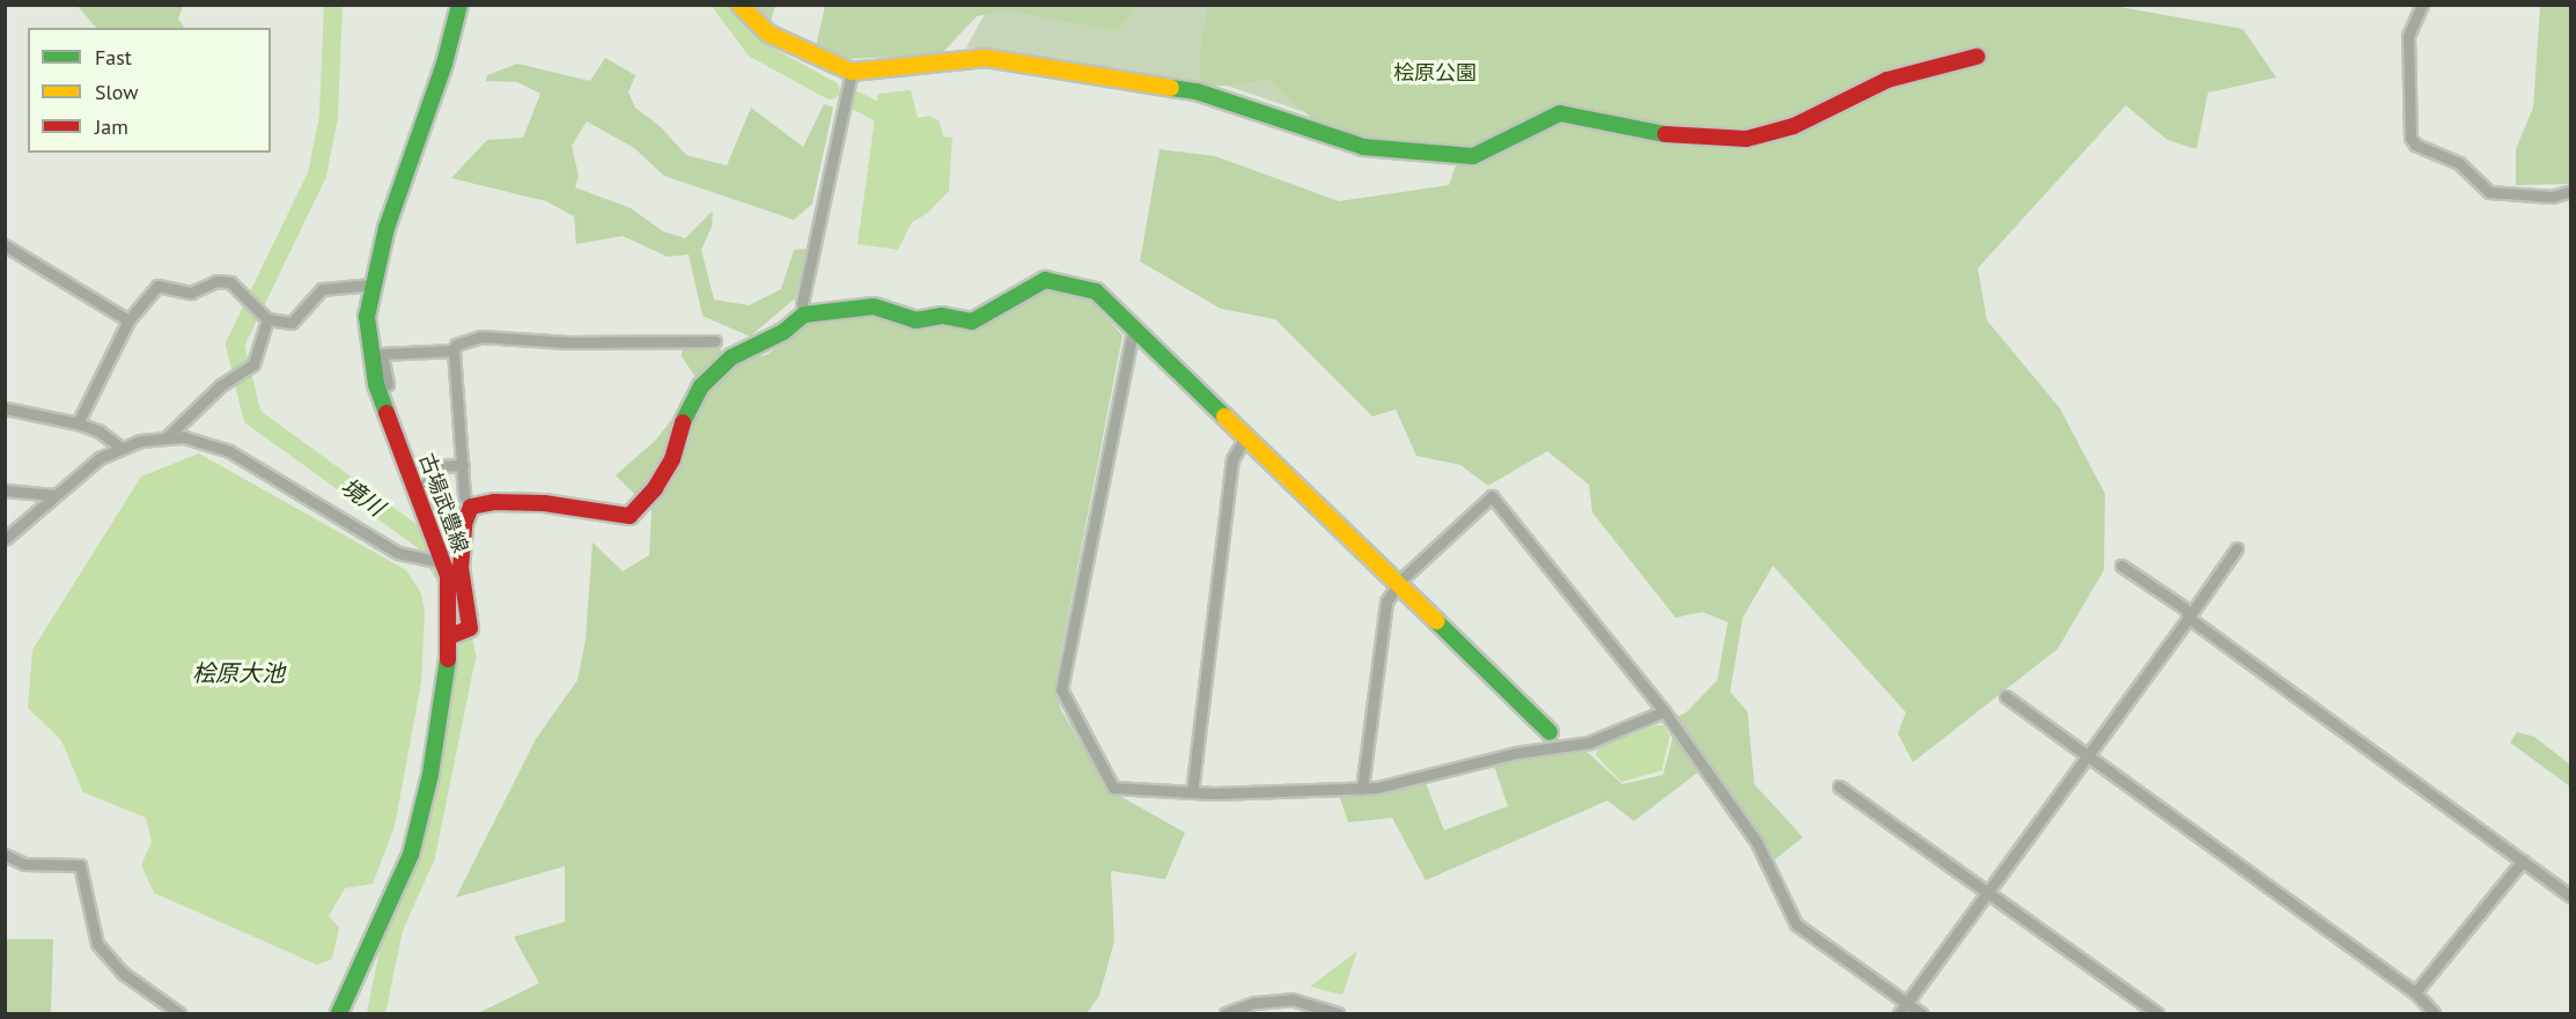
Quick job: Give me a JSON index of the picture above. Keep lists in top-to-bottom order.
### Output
{
  "streets": {
    "street": ["古場武豊線"]
  },
  "water": ["境川", "桧原大池"],
  "parks": ["桧原公園"],
  "legend": ["Fast", "Slow", "Jam"]
}
